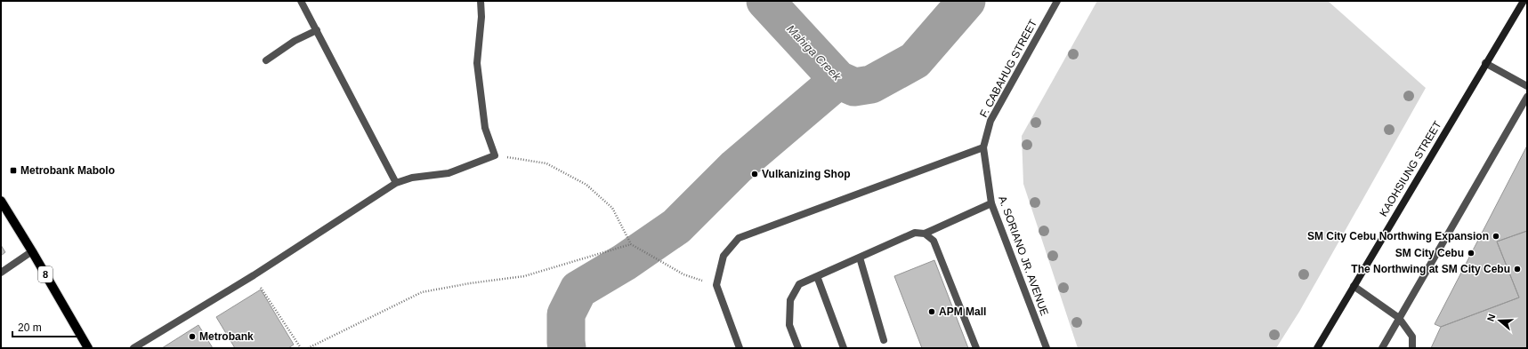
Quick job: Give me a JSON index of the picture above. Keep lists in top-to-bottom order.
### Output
{
  "streets": {
    "main road": ["KAOHSIUNG STREET", "8"],
    "street": ["F. CABAHUG STREET", "A. SORIANO JR. AVENUE"]
  },
  "crossings": [
    ["F. CABAHUG STREET", "A. SORIANO JR. AVENUE"]
  ],
  "water": ["Mahiga Creek"],
  "places": {
    "transit": ["Metrobank Mabolo"],
    "other": [
      "Vulkanizing Shop",
      "SM City Cebu Northwing Expansion",
      "SM City Cebu",
      "The Northwing at SM City Cebu",
      "APM Mall",
      "Metrobank"
    ]
  },
  "scale_bar": "20 m",
  "north": "left"
}
